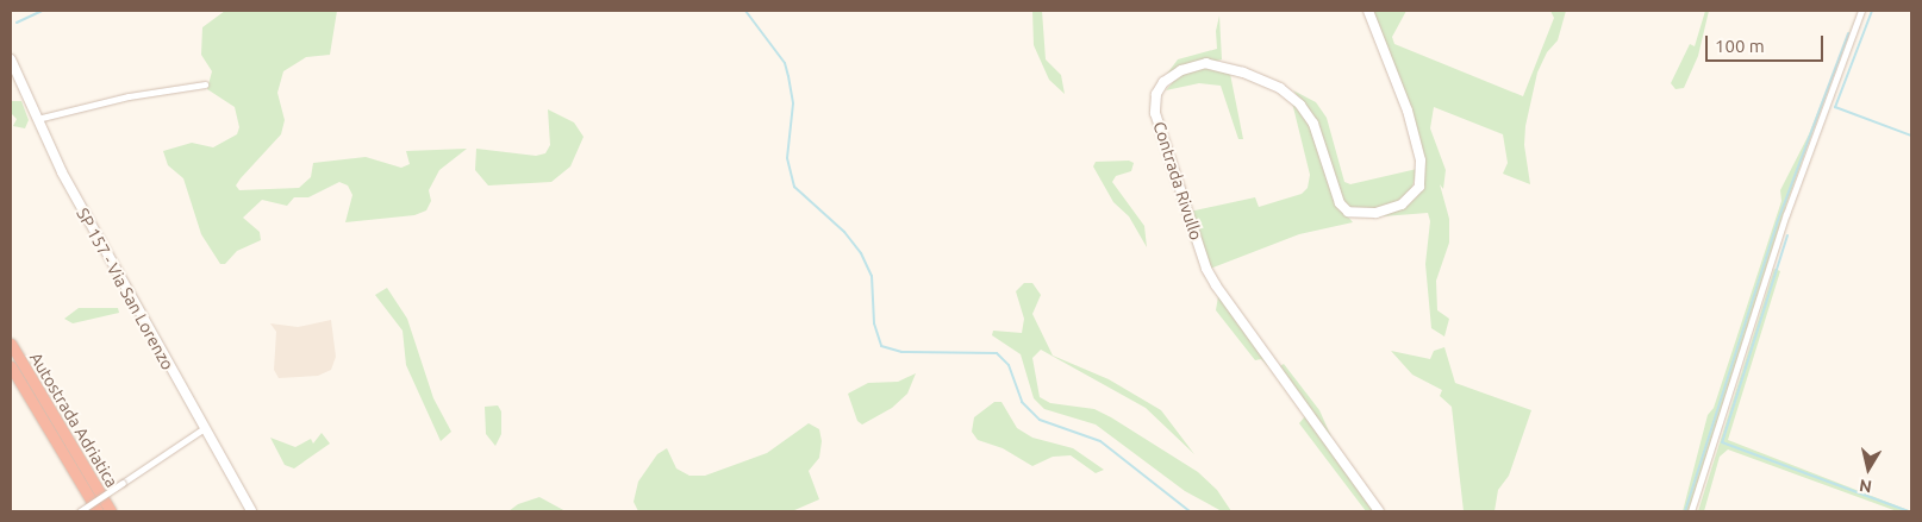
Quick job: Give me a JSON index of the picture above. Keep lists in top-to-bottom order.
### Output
{
  "streets": {
    "highway": ["Autostrada Adriatica"],
    "street": ["Contrada Rivullo", "SP 157 - Via San Lorenzo"]
  },
  "scale_bar": "100 m",
  "north": "bottom"
}
